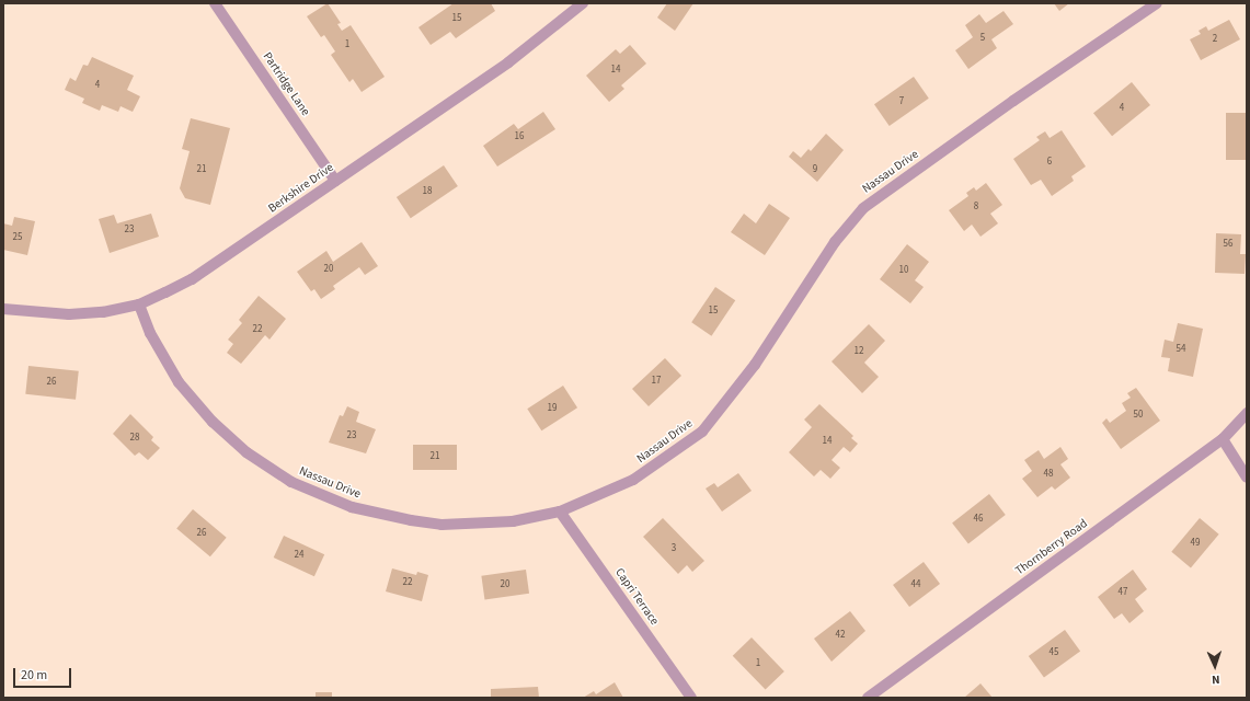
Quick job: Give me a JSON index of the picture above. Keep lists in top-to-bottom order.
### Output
{
  "streets": {
    "street": [
      "Partridge Lane",
      "Nassau Drive",
      "Berkshire Drive",
      "Thornberry Road",
      "Capri Terrace"
    ]
  },
  "crossings": [
    ["Partridge Lane", "Berkshire Drive"],
    ["Nassau Drive", "Berkshire Drive"],
    ["Nassau Drive", "Capri Terrace"]
  ],
  "house_numbers": [
    "15",
    "5",
    "2",
    "1",
    "14",
    "4",
    "7",
    "4",
    "16",
    "6",
    "21",
    "9",
    "18",
    "8",
    "23",
    "25",
    "56",
    "20",
    "10",
    "15",
    "22",
    "54",
    "12",
    "17",
    "26",
    "19",
    "50",
    "23",
    "28",
    "14",
    "21",
    "48",
    "46",
    "26",
    "49",
    "3",
    "24",
    "22",
    "20",
    "44",
    "47",
    "42",
    "45",
    "1"
  ],
  "scale_bar": "20 m",
  "north": "bottom"
}
